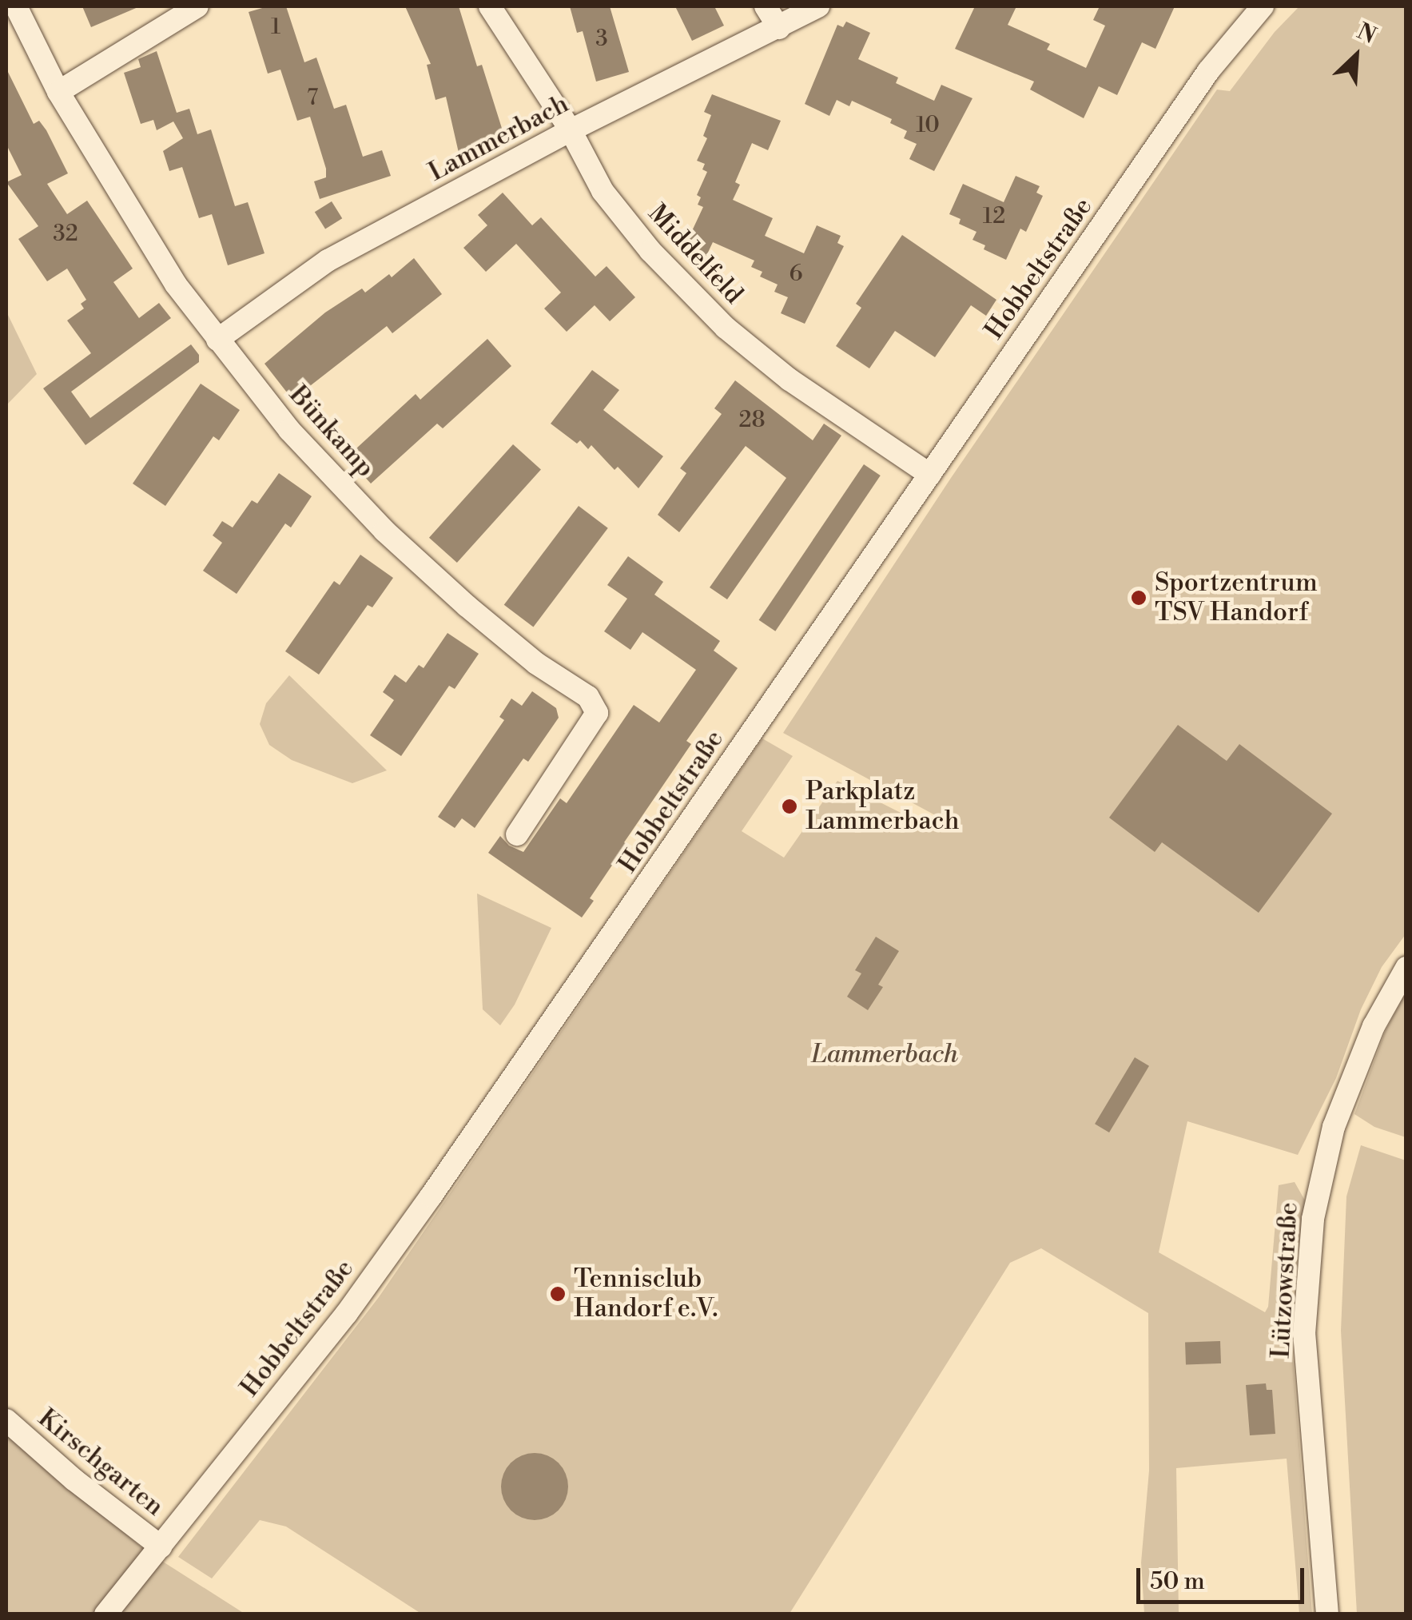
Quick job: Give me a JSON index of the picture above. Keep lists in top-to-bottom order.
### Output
{
  "streets": {
    "street": [
      "Lammerbach",
      "Middelfeld",
      "Hobbeltstraße",
      "Bünkamp",
      "Lützowstraße",
      "Kirschgarten"
    ]
  },
  "crossings": [
    ["Lammerbach", "Middelfeld"],
    ["Lammerbach", "Bünkamp"],
    ["Middelfeld", "Hobbeltstraße"],
    ["Hobbeltstraße", "Kirschgarten"]
  ],
  "parks": ["Lammerbach"],
  "places": ["Sportzentrum TSV Handorf", "Parkplatz Lammerbach", "Tennisclub Handorf e.V."],
  "house_numbers": [
    "1",
    "3",
    "7",
    "10",
    "12",
    "32",
    "6",
    "28"
  ],
  "scale_bar": "50 m",
  "north": "top right"
}
